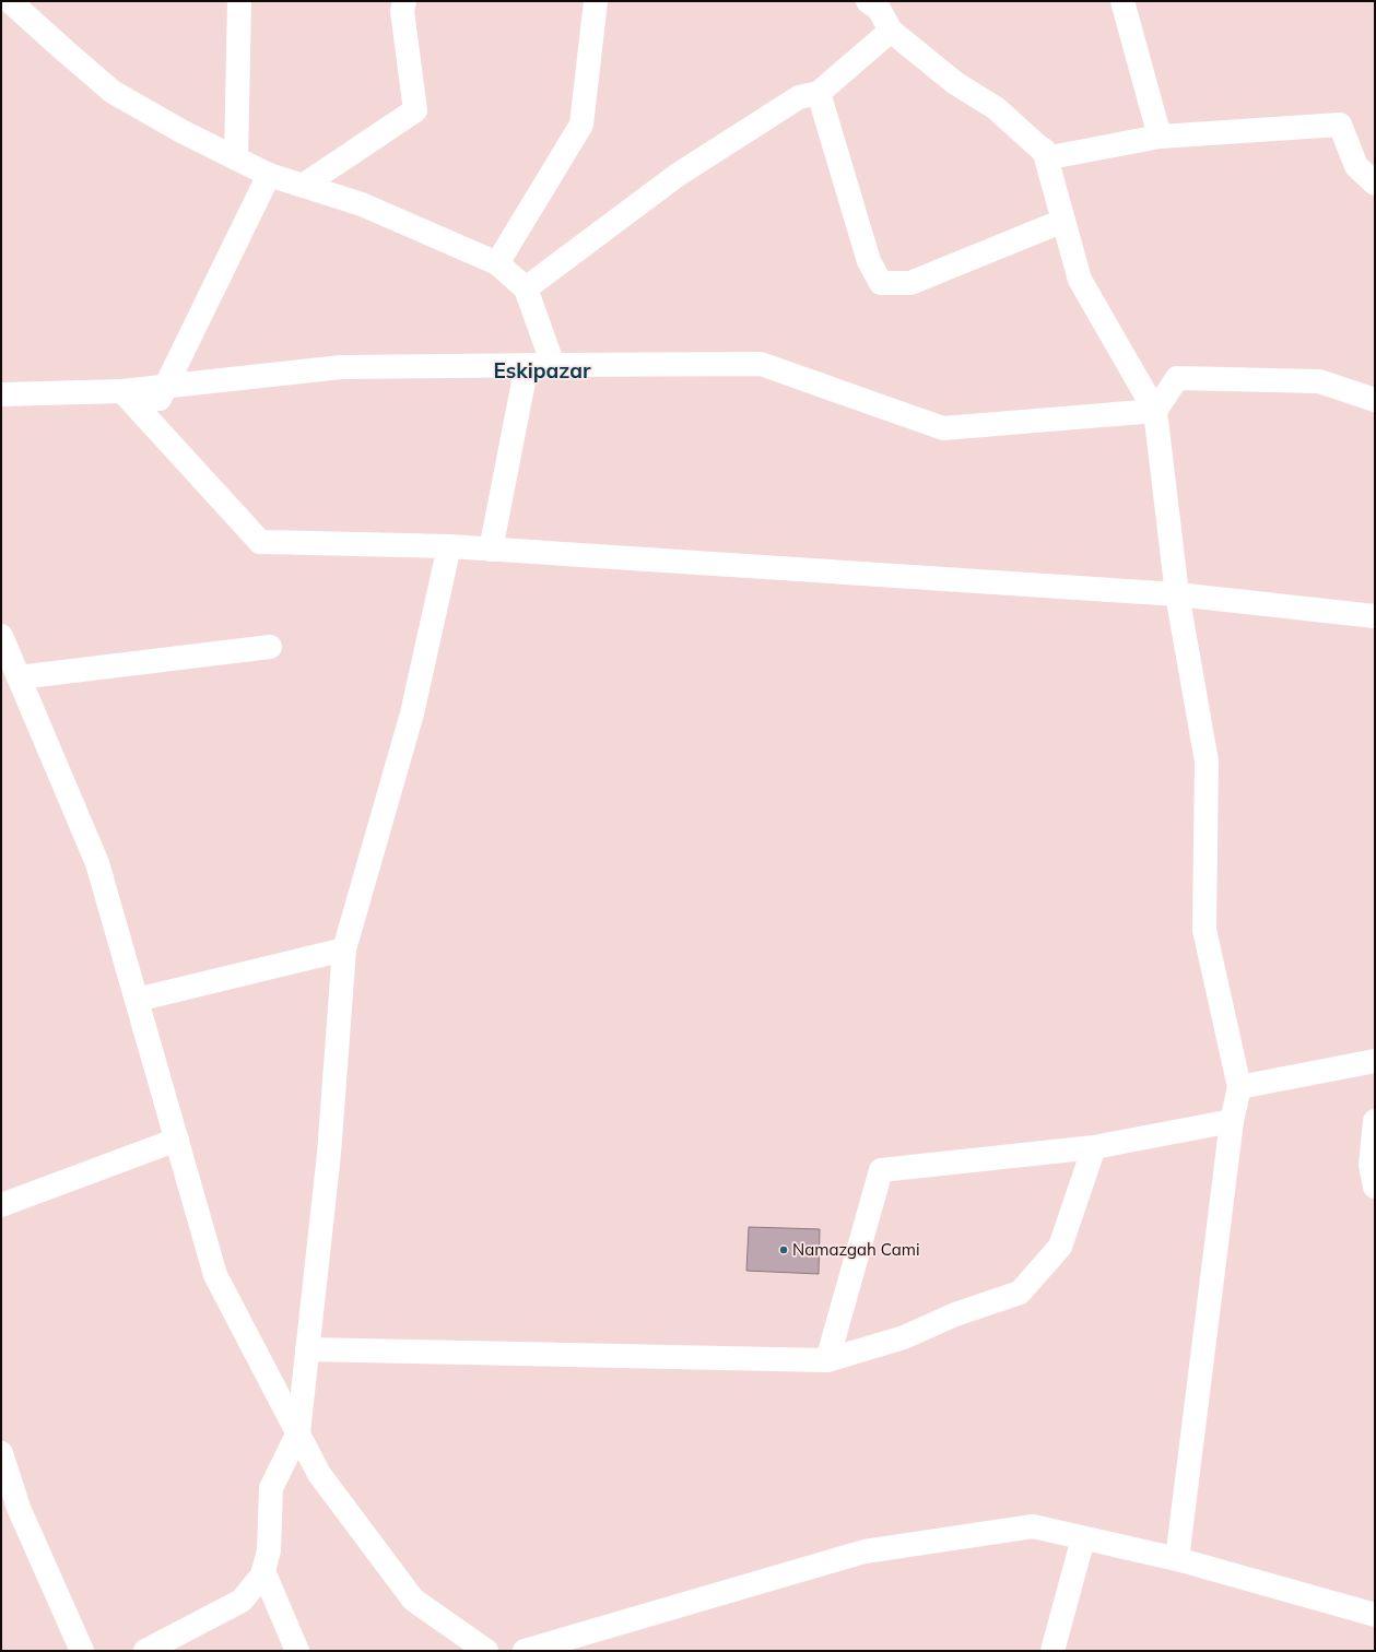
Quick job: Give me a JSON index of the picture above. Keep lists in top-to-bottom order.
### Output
{
  "districts": ["Eskipazar"],
  "places": ["Namazgah Cami"]
}
